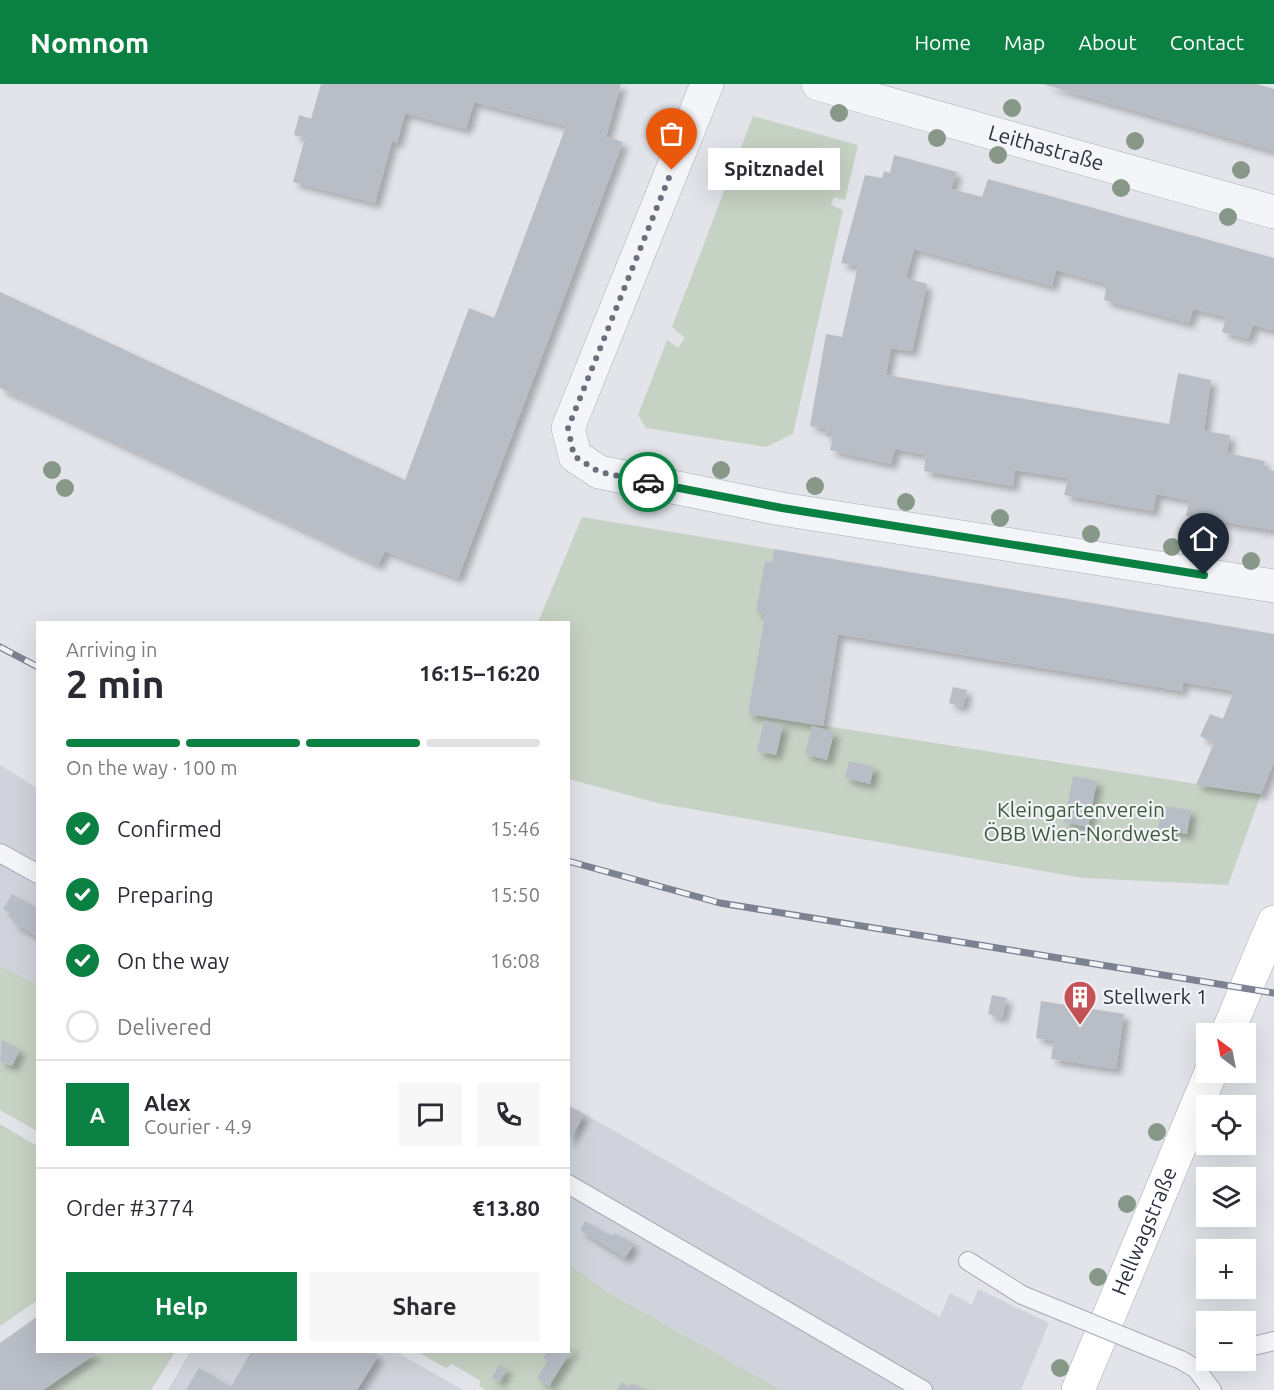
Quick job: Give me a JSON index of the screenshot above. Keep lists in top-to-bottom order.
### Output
{
  "streets": {
    "street": ["Leithastraße", "Hellwagstraße"]
  },
  "parks": ["Kleingartenverein ÖBB Wien-Nordwest"],
  "places": {
    "other": ["Spitznadel"],
    "building": ["Stellwerk 1"]
  },
  "north": "top left",
  "page": {
    "header": "Nomnom",
    "nav": [
      "Home",
      "Map",
      "About",
      "Contact"
    ],
    "bubble": "Spitznadel",
    "heading": ["2 min", "Arriving in", "16:15–16:20"],
    "panel": [
      "Alex",
      "Courier · 4.9",
      "Order #3774",
      "€13.80"
    ],
    "bar": "On the way · 100 m",
    "list": [
      ["Confirmed", "15:46"],
      ["Preparing", "15:50"],
      ["On the way", "16:08"],
      "Delivered"
    ],
    "map_buttons": ["+", "−"],
    "round": "A",
    "buttons": ["Help", "Share"]
  }
}
